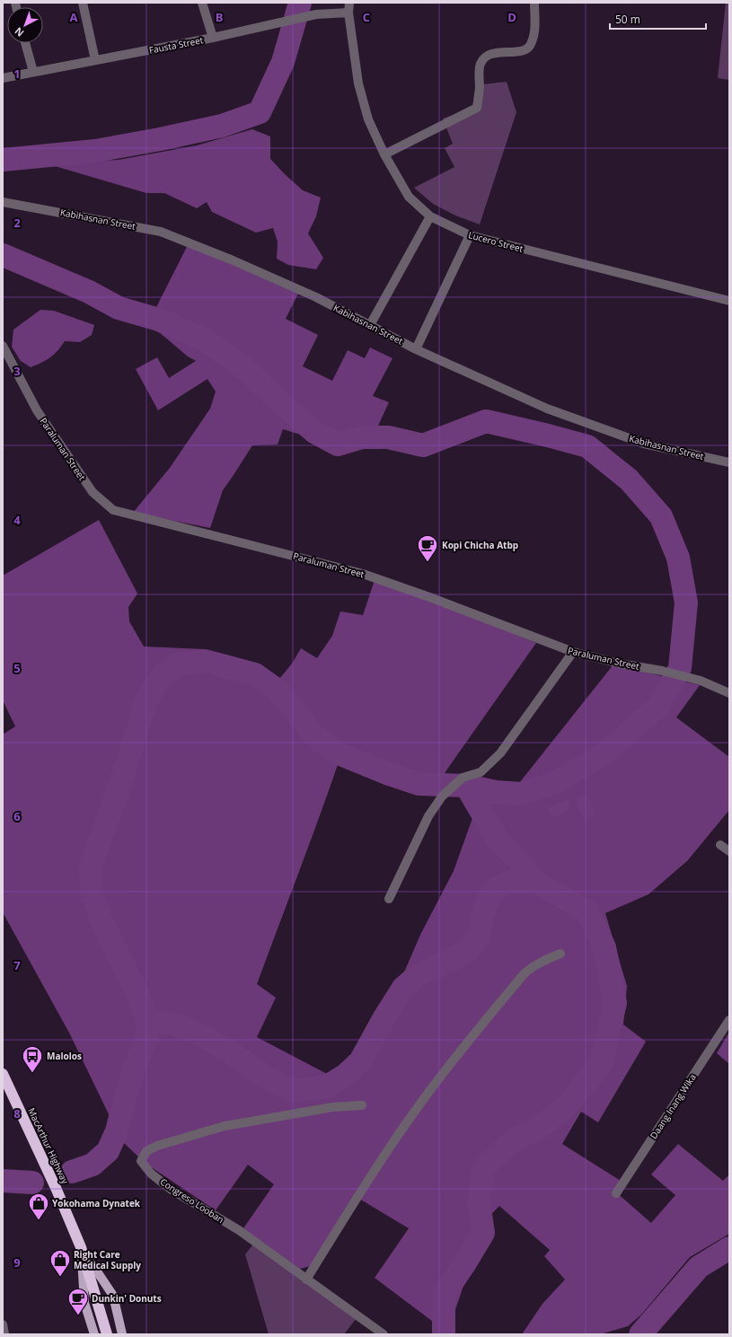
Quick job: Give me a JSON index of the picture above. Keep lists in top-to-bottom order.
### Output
{
  "streets": {
    "highway": ["MacArthur Highway"],
    "street": [
      "Fausta Street",
      "Kabihasnan Street",
      "Lucero Street",
      "Paraluman Street",
      "Daang Inang Wika",
      "Congreso Looban"
    ]
  },
  "crossings": [
    ["Fausta Street", "Lucero Street"]
  ],
  "places": {
    "cafe": ["Kopi Chicha Atbp", "Dunkin' Donuts"],
    "bus stop": ["Malolos"],
    "shop": ["Yokohama Dynatek", "Right Care Medical Supply"]
  },
  "scale_bar": "50 m",
  "north": "bottom left",
  "grid": {
    "columns": [
      "A",
      "B",
      "C",
      "D"
    ],
    "rows": [
      "1",
      "2",
      "3",
      "4",
      "5",
      "6",
      "7",
      "8",
      "9"
    ]
  }
}
